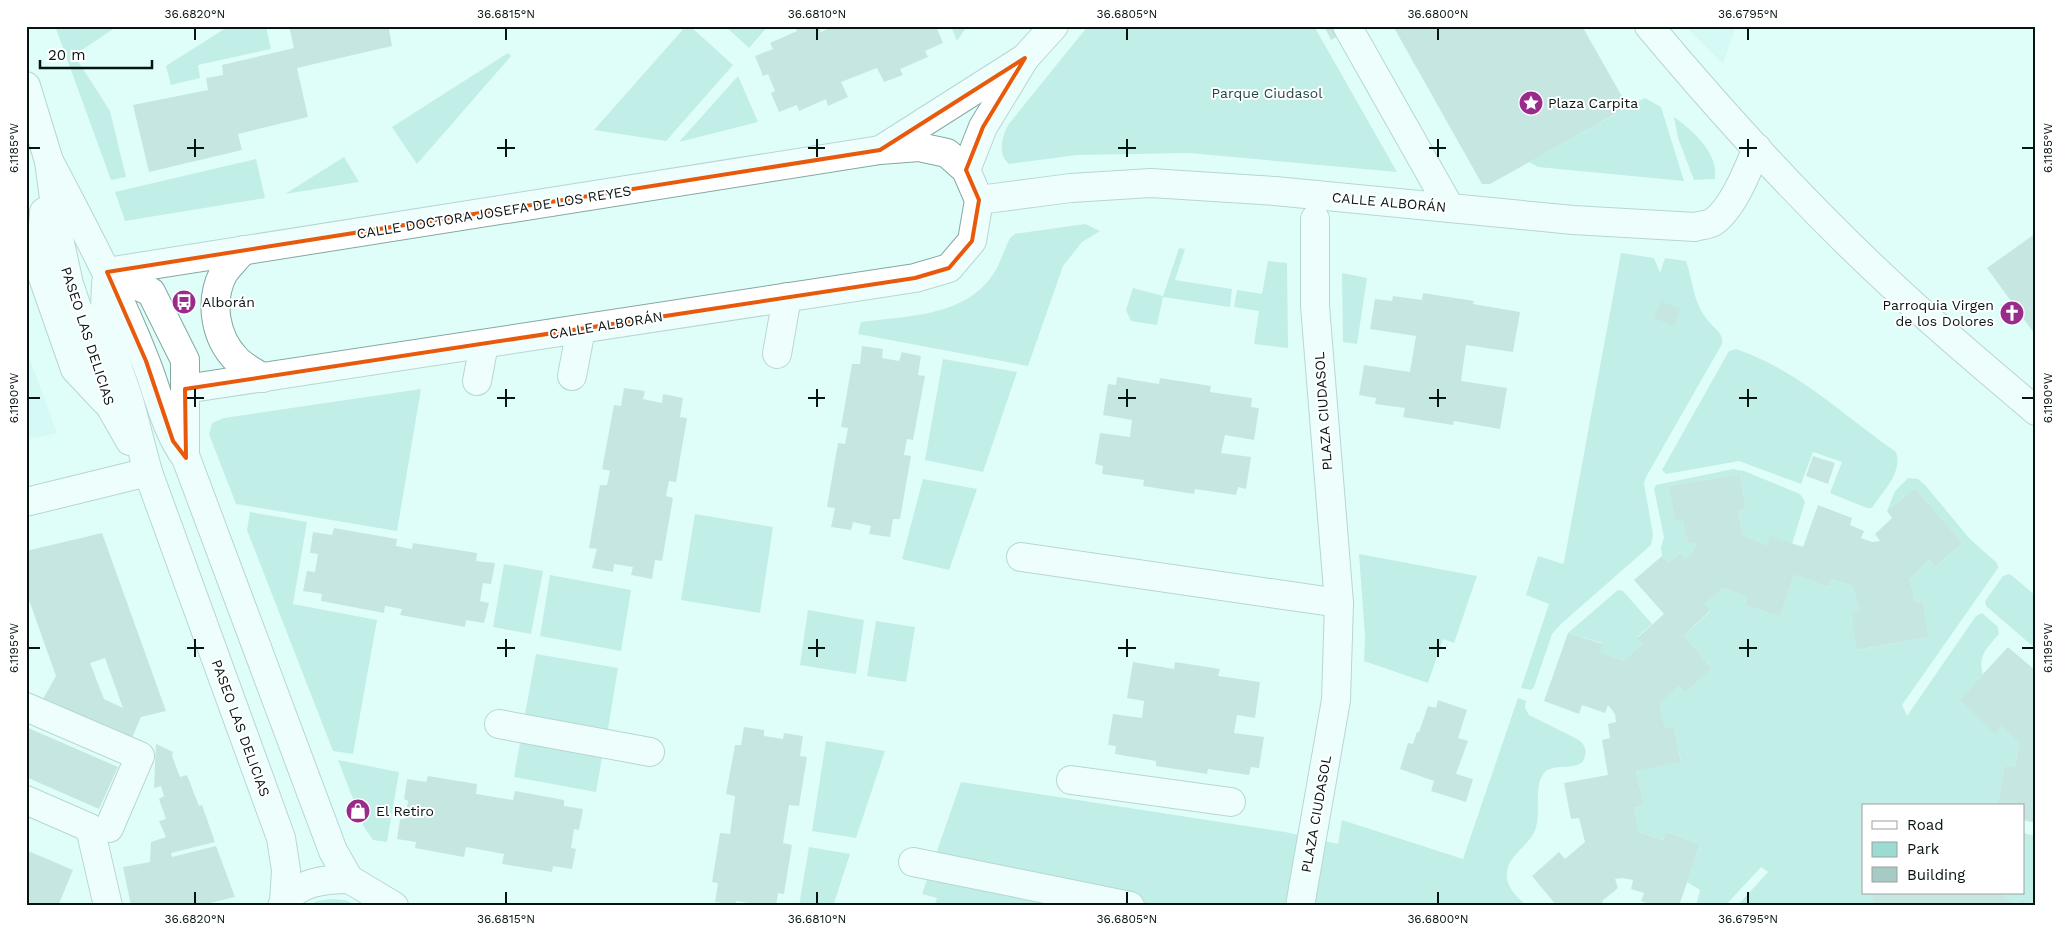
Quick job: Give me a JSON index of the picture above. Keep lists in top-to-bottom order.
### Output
{
  "streets": {
    "street": [
      "CALLE ALBORÁN",
      "CALLE DOCTORA JOSEFA DE LOS REYES",
      "PASEO LAS DELICIAS",
      "PLAZA CIUDASOL"
    ]
  },
  "crossings": [
    ["CALLE ALBORÁN", "PASEO LAS DELICIAS"],
    ["CALLE DOCTORA JOSEFA DE LOS REYES", "PASEO LAS DELICIAS"]
  ],
  "parks": ["Parque Ciudasol"],
  "places": {
    "place": ["Plaza Carpita"],
    "bus stop": ["Alborán"],
    "church": ["Parroquia Virgen de los Dolores"],
    "shop": ["El Retiro"]
  },
  "legend": ["Road", "Park", "Building"],
  "scale_bar": "20 m",
  "coordinates": [
    "36.6820°N",
    "36.6815°N",
    "36.6810°N",
    "36.6805°N",
    "36.6800°N",
    "36.6795°N",
    "6.1185°W",
    "6.1190°W",
    "6.1195°W"
  ]
}
